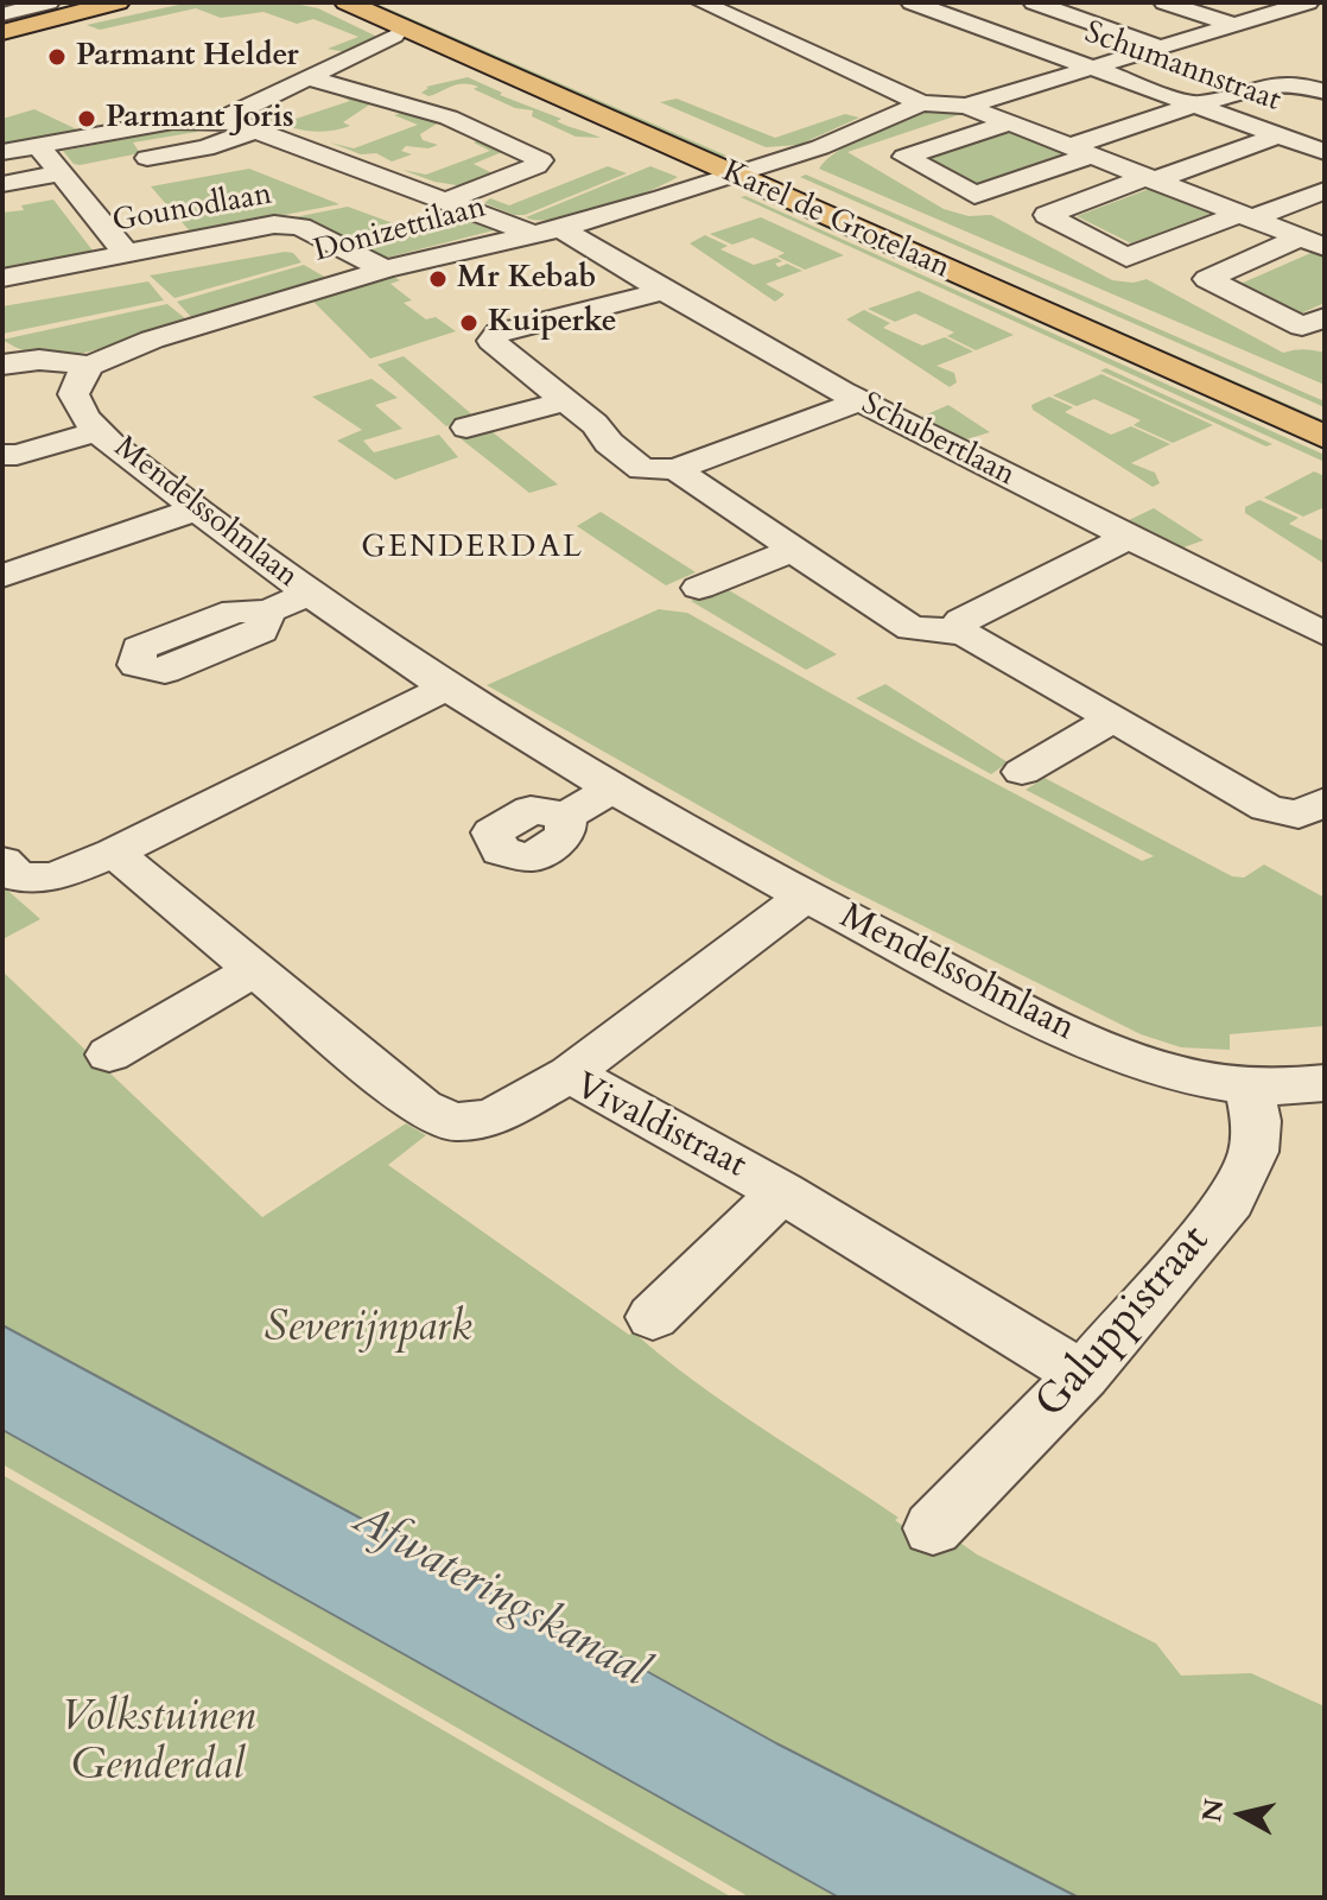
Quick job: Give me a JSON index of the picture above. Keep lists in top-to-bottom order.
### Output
{
  "streets": {
    "main road": ["Karel de Grotelaan"],
    "street": [
      "Schumannstraat",
      "Gounodlaan",
      "Donizettilaan",
      "Schubertlaan",
      "Mendelssohnlaan",
      "Vivaldistraat",
      "Galuppistraat"
    ]
  },
  "crossings": [
    ["Gounodlaan", "Donizettilaan"],
    ["Karel de Grotelaan", "Donizettilaan"],
    ["Donizettilaan", "Schubertlaan"],
    ["Donizettilaan", "Mendelssohnlaan"],
    ["Mendelssohnlaan", "Galuppistraat"],
    ["Vivaldistraat", "Galuppistraat"]
  ],
  "districts": ["GENDERDAL"],
  "water": ["Afwateringskanaal"],
  "parks": ["Severijnpark", "Volkstuinen Genderdal"],
  "places": [
    "Parmant Helder",
    "Parmant Joris",
    "Mr Kebab",
    "Kuiperke"
  ],
  "north": "left"
}
